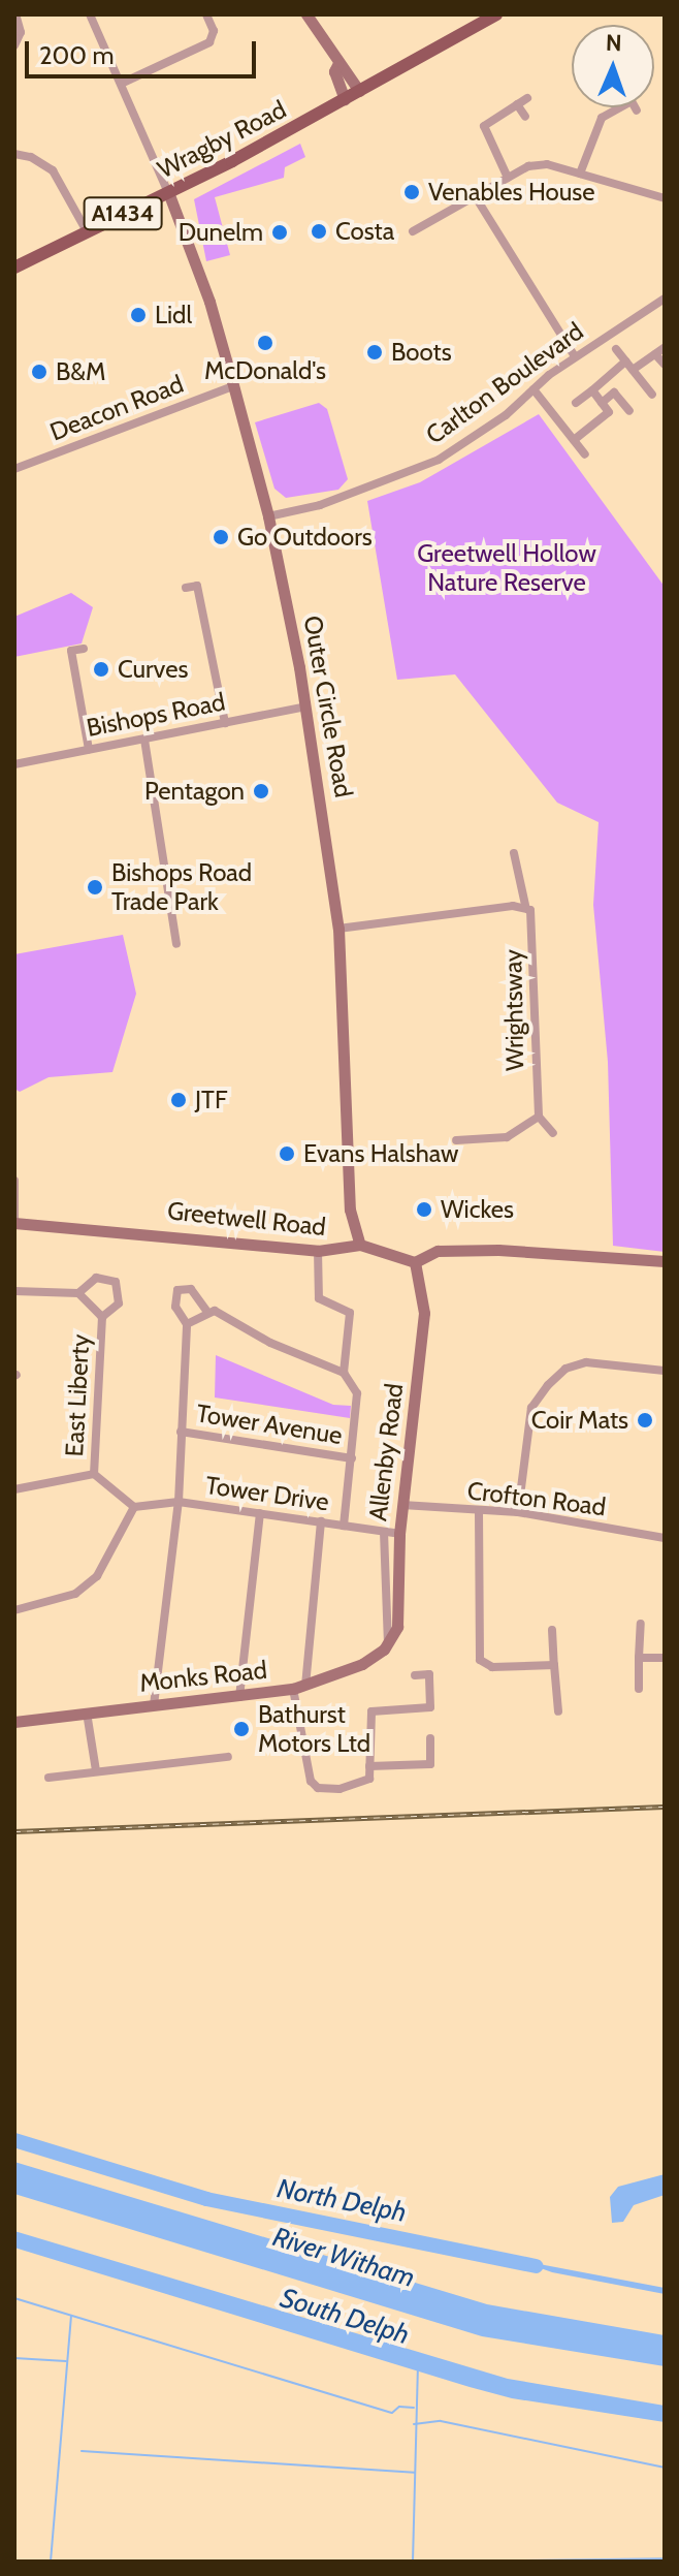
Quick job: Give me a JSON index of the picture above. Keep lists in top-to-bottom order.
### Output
{
  "streets": {
    "main road": [
      "Wragby Road",
      "A1434",
      "Outer Circle Road",
      "Greetwell Road",
      "Allenby Road",
      "Monks Road"
    ],
    "street": [
      "Carlton Boulevard",
      "Deacon Road",
      "Bishops Road",
      "Wrightsway",
      "East Liberty",
      "Tower Avenue",
      "Tower Drive",
      "Crofton Road"
    ]
  },
  "crossings": [
    ["Wragby Road", "A1434"],
    ["Wragby Road", "Outer Circle Road"],
    ["Carlton Boulevard", "Outer Circle Road"],
    ["Deacon Road", "Outer Circle Road"],
    ["Outer Circle Road", "Bishops Road"],
    ["Outer Circle Road", "Greetwell Road"],
    ["Greetwell Road", "Allenby Road"],
    ["Allenby Road", "Tower Drive"],
    ["Allenby Road", "Crofton Road"],
    ["Allenby Road", "Monks Road"]
  ],
  "water": ["North Delph", "River Witham", "South Delph"],
  "parks": ["Greetwell Hollow Nature Reserve"],
  "places": [
    "Venables House",
    "Costa",
    "Dunelm",
    "Lidl",
    "McDonald's",
    "Boots",
    "B&M",
    "Go Outdoors",
    "Curves",
    "Pentagon",
    "Bishops Road Trade Park",
    "JTF",
    "Evans Halshaw",
    "Wickes",
    "Coir Mats",
    "Bathurst Motors Ltd"
  ],
  "scale_bar": "200 m",
  "north": "top"
}
